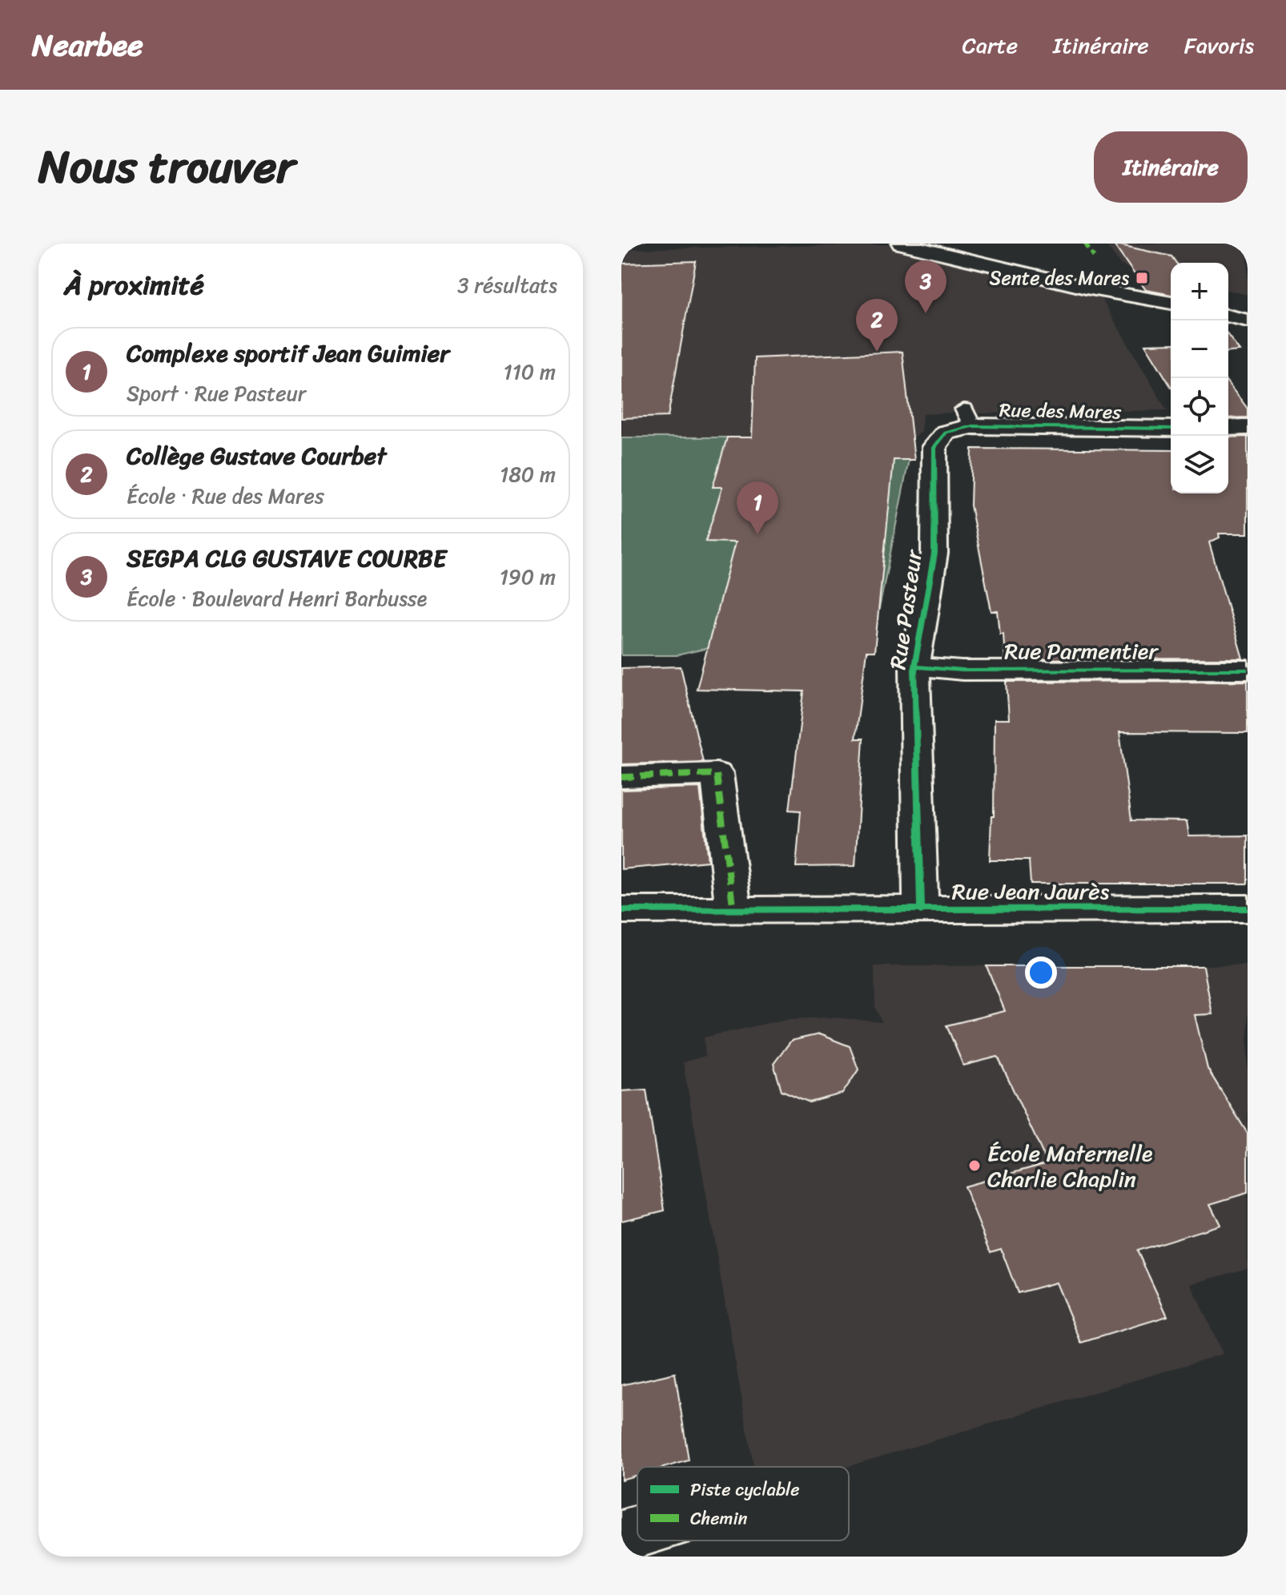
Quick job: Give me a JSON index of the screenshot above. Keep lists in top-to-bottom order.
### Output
{
  "streets": {
    "street": [
      "Rue des Mares",
      "Rue Pasteur",
      "Rue Parmentier",
      "Rue Jean Jaurès"
    ]
  },
  "crossings": [
    ["Rue des Mares", "Rue Pasteur"],
    ["Rue Pasteur", "Rue Parmentier"],
    ["Rue Pasteur", "Rue Jean Jaurès"]
  ],
  "places": {
    "transit": ["Sente des Mares"],
    "other": ["École Maternelle Charlie Chaplin"]
  },
  "legend": ["Piste cyclable", "Chemin"],
  "page": {
    "header": "Nearbee",
    "nav": ["Carte", "Itinéraire", "Favoris"],
    "title": "Nous trouver",
    "buttons": "Itinéraire",
    "heading": ["À proximité", "3 résultats"],
    "pins": ["3", "2", "1"],
    "map_buttons": ["+", "−"],
    "list": [
      {
        "mark": "1",
        "name": "Complexe sportif Jean Guimier",
        "note": "Sport · Rue Pasteur",
        "value": "110 m"
      },
      {
        "mark": "2",
        "name": "Collège Gustave Courbet",
        "note": "École · Rue des Mares",
        "value": "180 m"
      },
      {
        "mark": "3",
        "name": "SEGPA CLG GUSTAVE COURBE",
        "note": "École · Boulevard Henri Barbusse",
        "value": "190 m"
      }
    ]
  }
}
